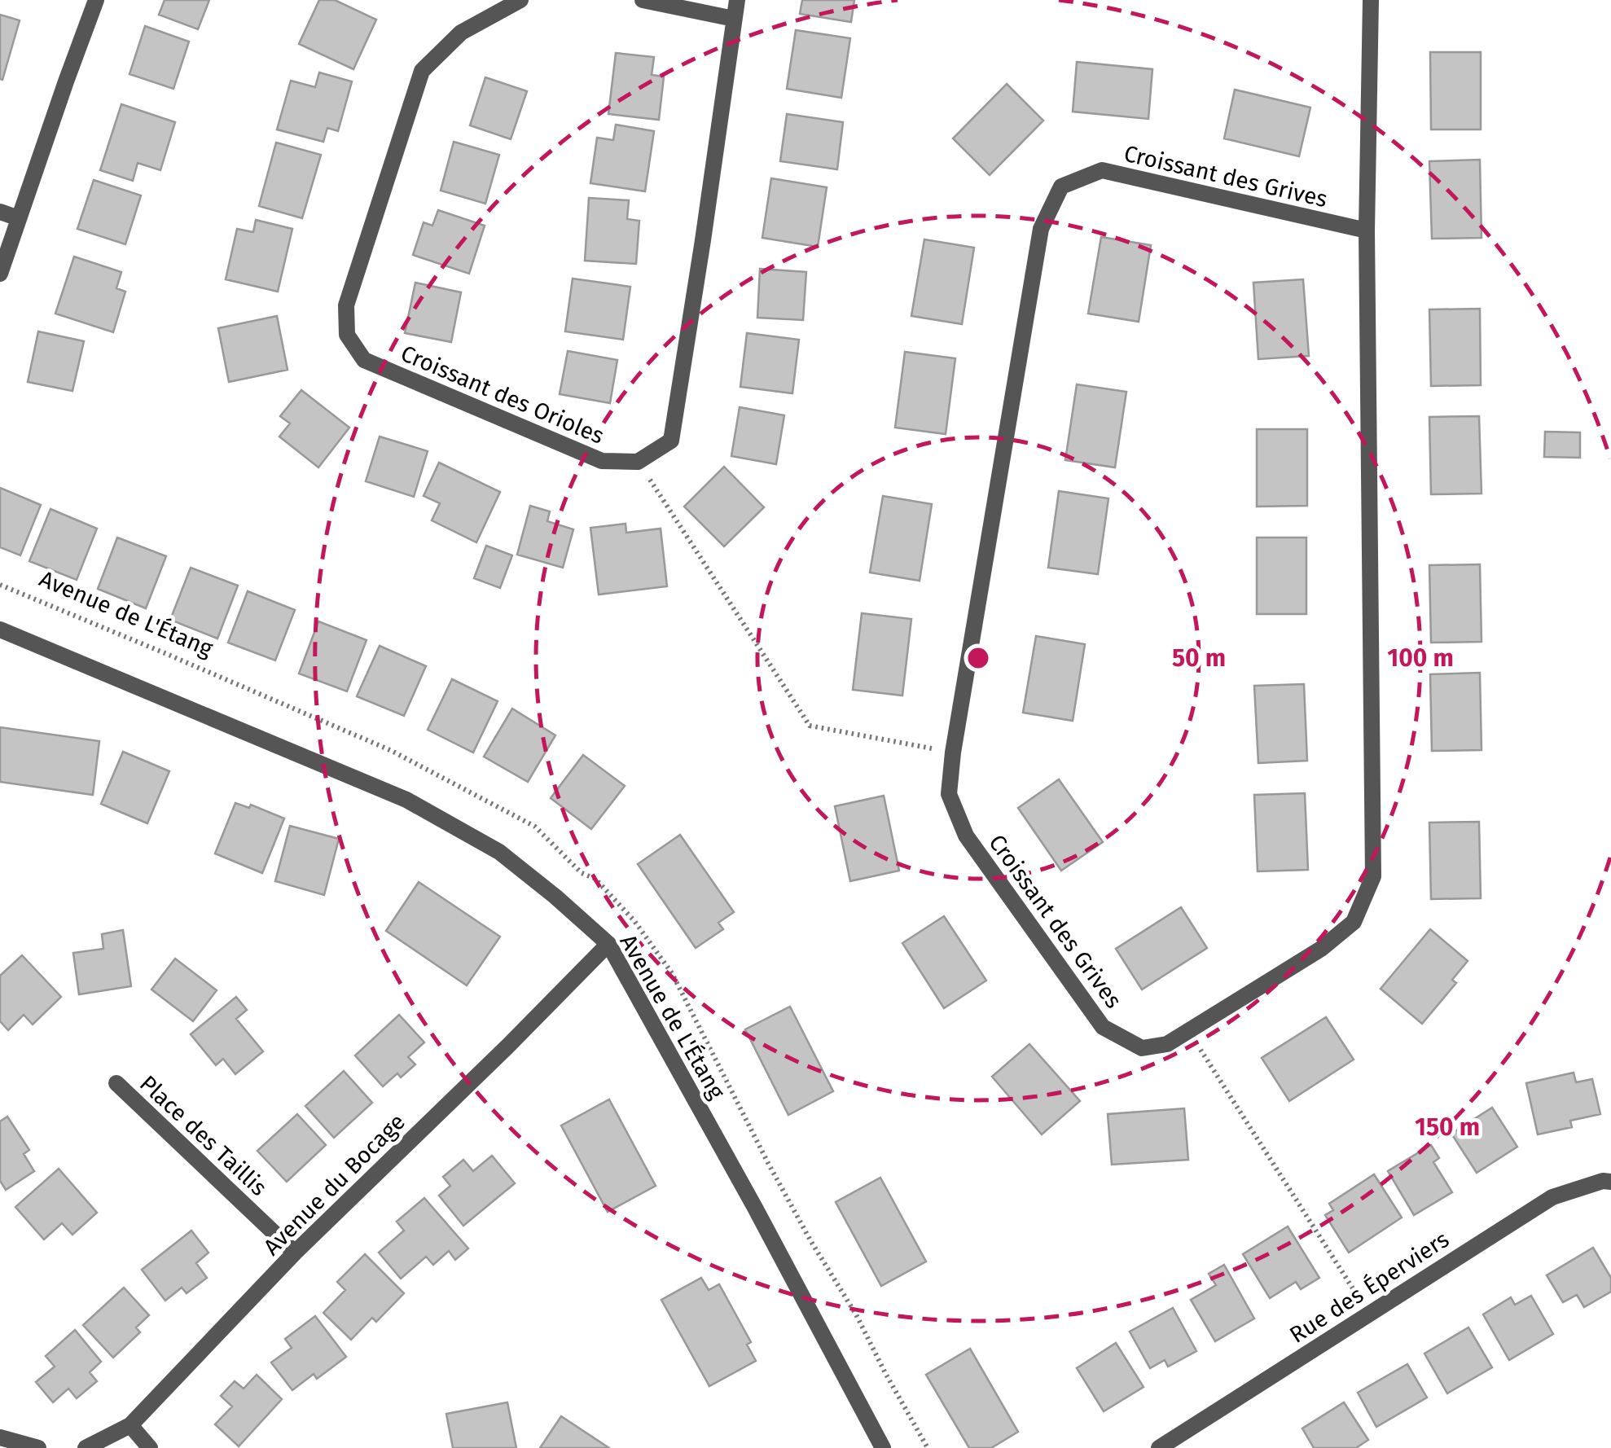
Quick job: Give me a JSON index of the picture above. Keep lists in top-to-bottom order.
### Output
{
  "streets": {
    "street": [
      "Croissant des Grives",
      "Croissant des Orioles",
      "Avenue de L'Étang",
      "Place des Taillis",
      "Avenue du Bocage",
      "Rue des Éperviers"
    ]
  },
  "crossings": [
    ["Avenue de L'Étang", "Avenue du Bocage"],
    ["Place des Taillis", "Avenue du Bocage"]
  ],
  "rings": ["50 m", "100 m", "150 m"]
}
